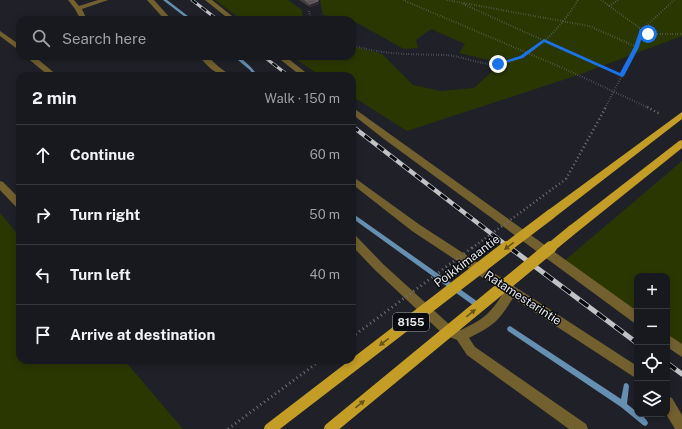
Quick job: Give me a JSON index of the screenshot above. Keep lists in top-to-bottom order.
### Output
{
  "streets": {
    "main road": ["Poikkimaantie", "8155"],
    "lane": ["Ratamestarintie"]
  },
  "page": {
    "search": "Search here",
    "heading": ["2 min", "Walk · 150 m"],
    "list": [
      ["Continue", "60 m"],
      ["Turn right", "50 m"],
      ["Turn left", "40 m"],
      "Arrive at destination"
    ],
    "map_buttons": ["+", "−"]
  }
}
